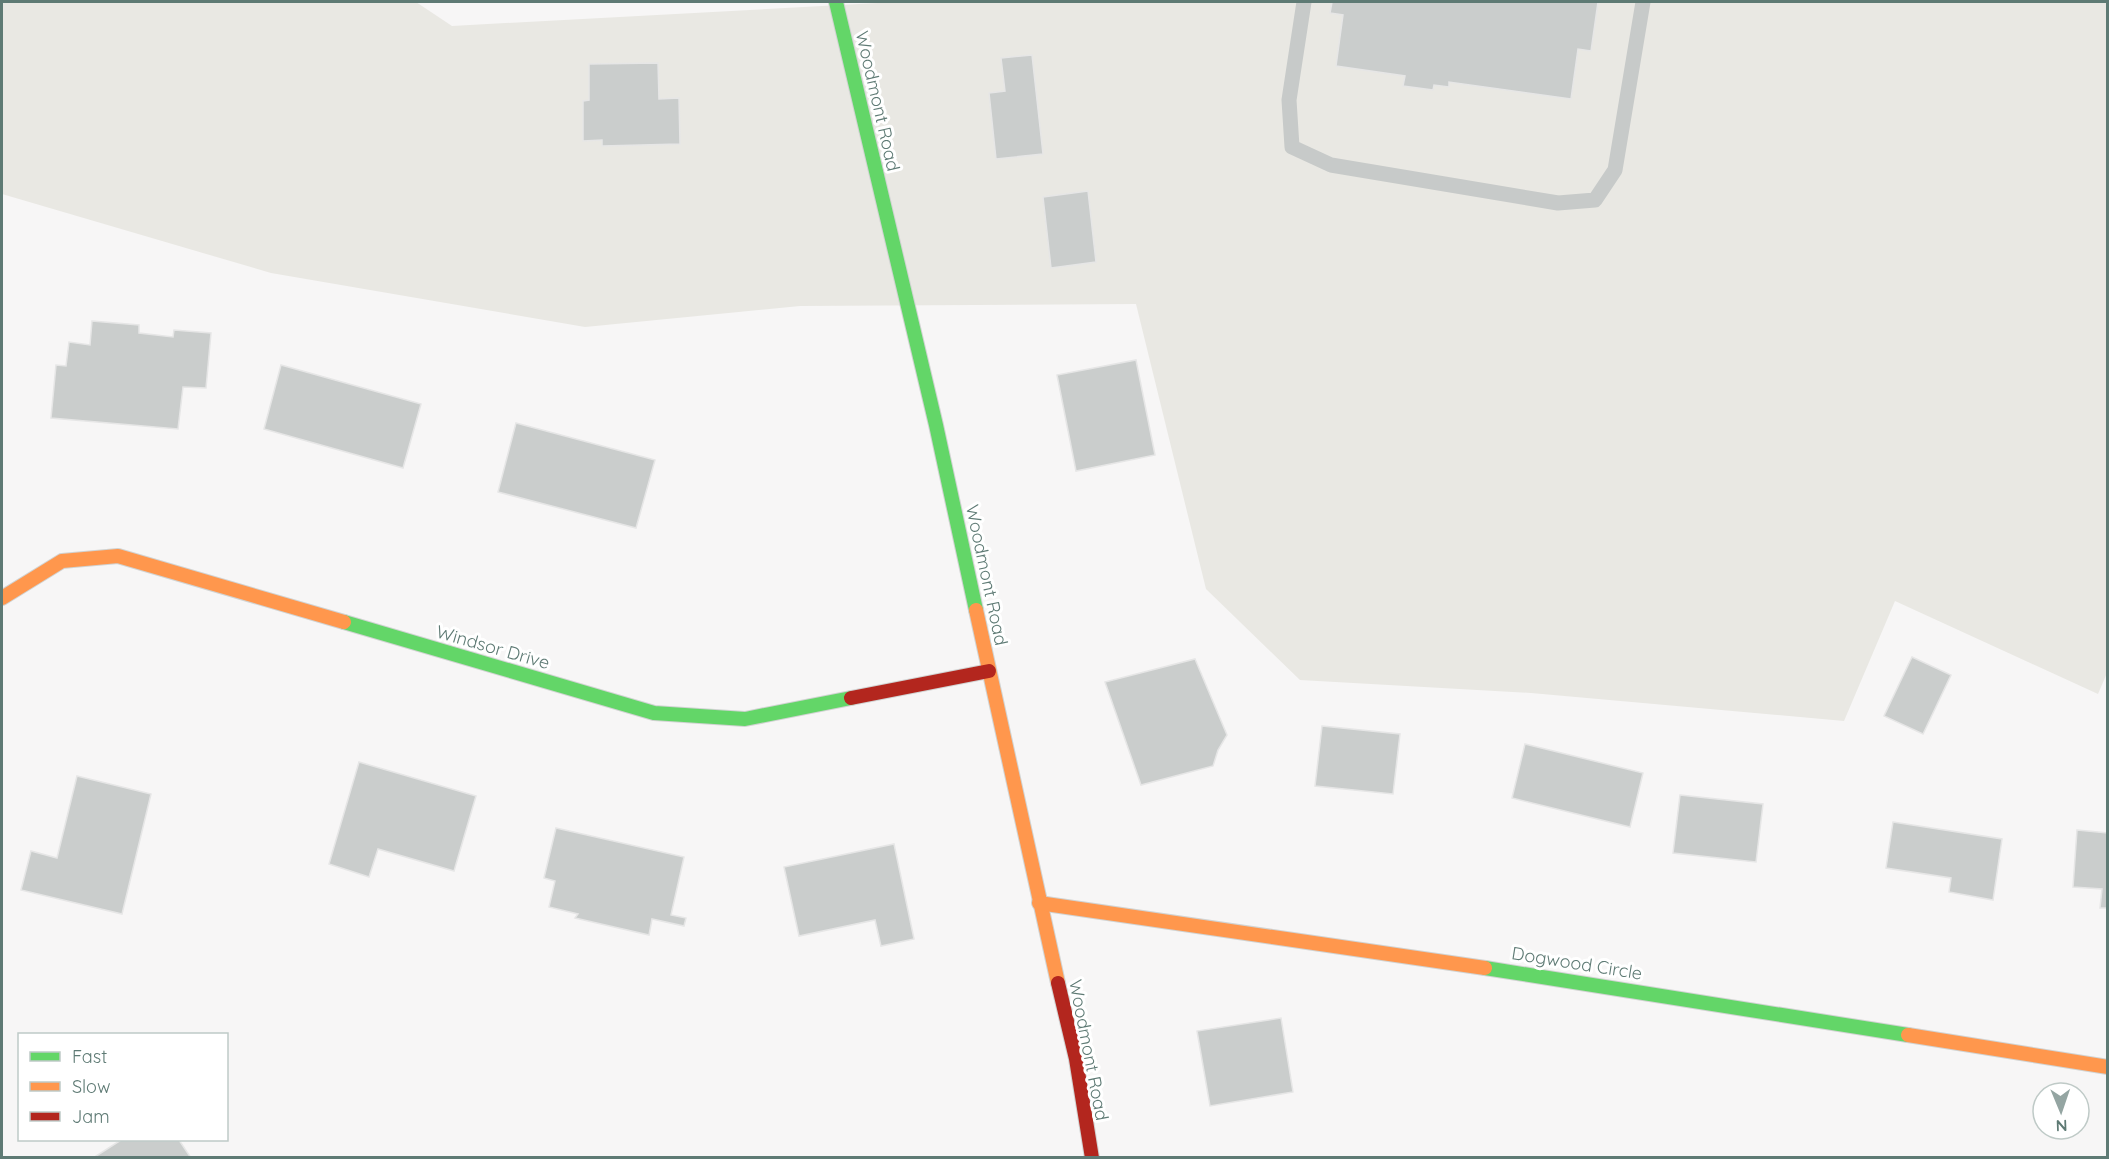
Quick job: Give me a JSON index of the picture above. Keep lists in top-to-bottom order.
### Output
{
  "streets": {
    "street": ["Woodmont Road", "Windsor Drive", "Dogwood Circle"]
  },
  "crossings": [
    ["Woodmont Road", "Windsor Drive"],
    ["Woodmont Road", "Dogwood Circle"]
  ],
  "legend": ["Fast", "Slow", "Jam"],
  "north": "bottom"
}
